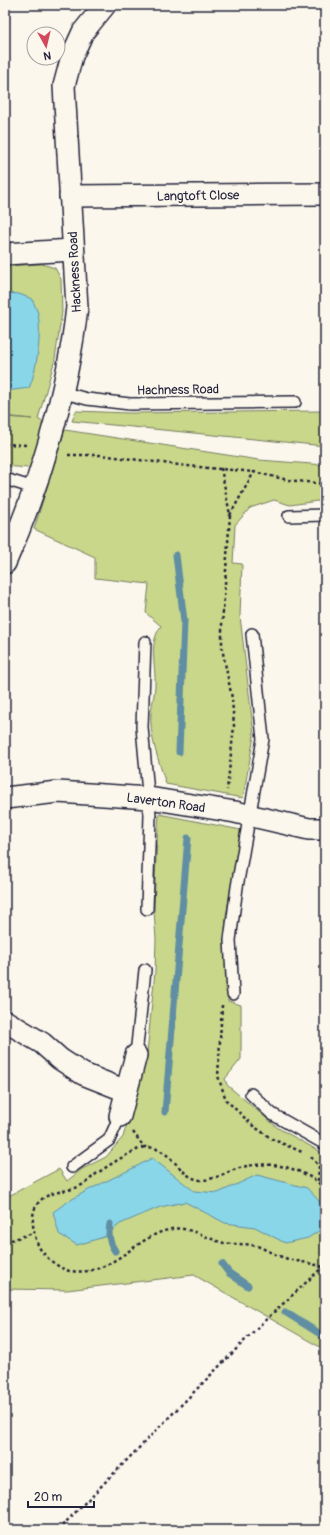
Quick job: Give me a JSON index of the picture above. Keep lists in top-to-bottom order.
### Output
{
  "streets": {
    "street": ["Langtoft Close", "Hackness Road", "Laverton Road"],
    "lane": ["Hachness Road"]
  },
  "crossings": [
    ["Langtoft Close", "Hackness Road"],
    ["Hackness Road", "Hachness Road"]
  ],
  "scale_bar": "20 m",
  "north": "bottom"
}
